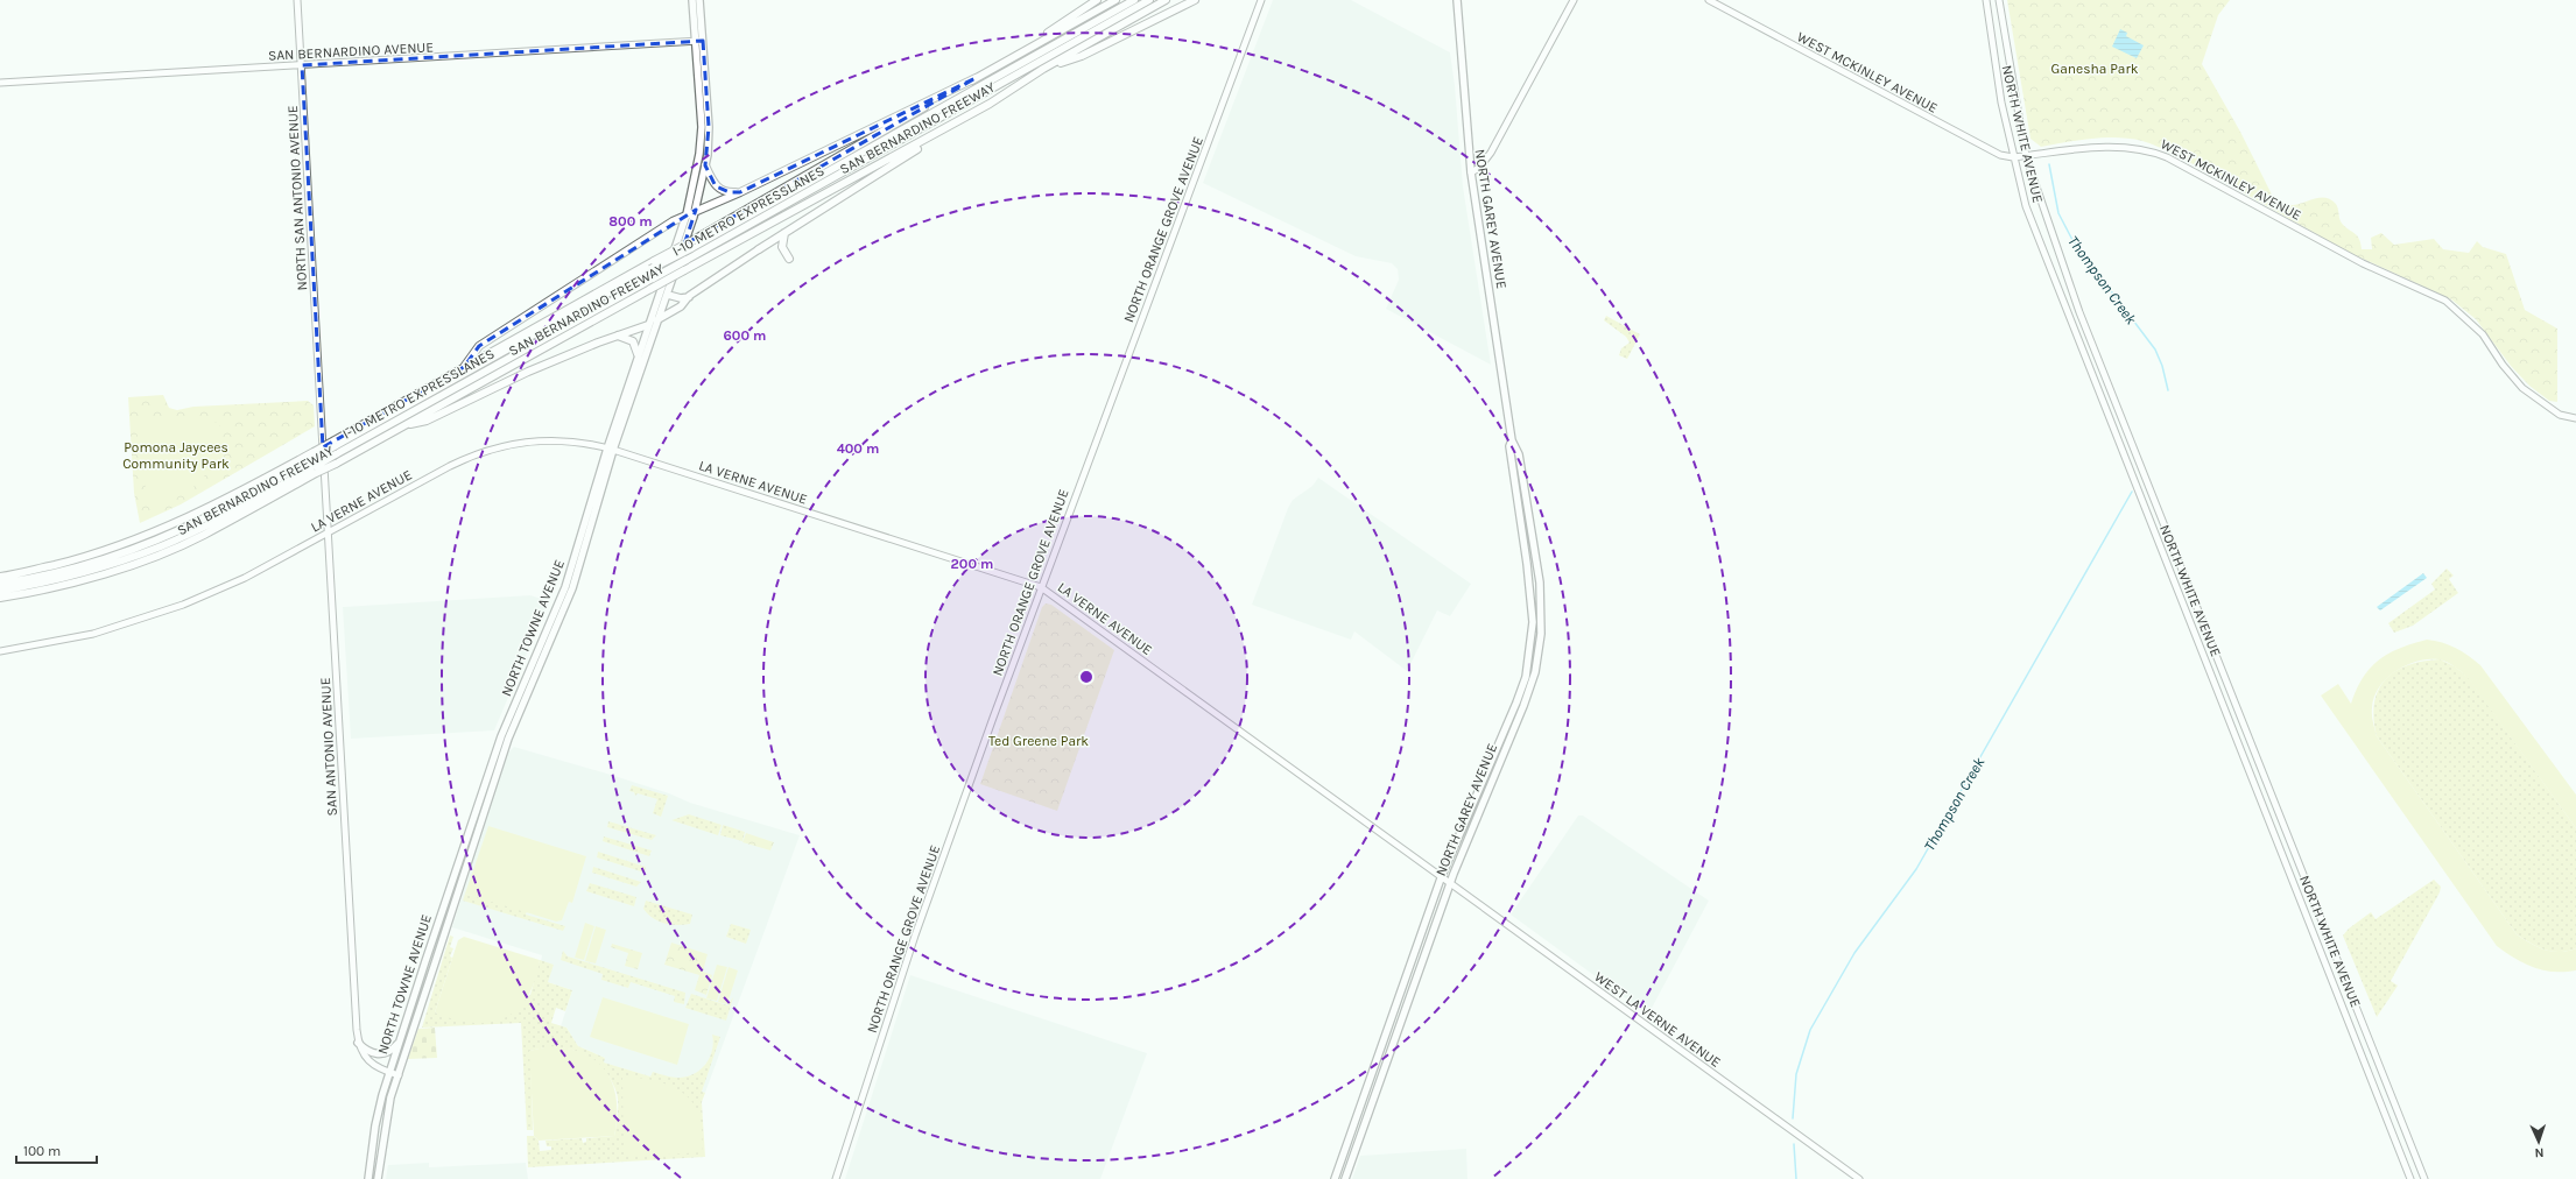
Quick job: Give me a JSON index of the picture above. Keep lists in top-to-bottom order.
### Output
{
  "streets": {
    "highway": ["SAN BERNARDINO FREEWAY", "I-10 METRO EXPRESSLANES"],
    "main road": [
      "SAN BERNARDINO AVENUE",
      "WEST MCKINLEY AVENUE",
      "NORTH WHITE AVENUE",
      "NORTH SAN ANTONIO AVENUE",
      "NORTH GAREY AVENUE",
      "NORTH ORANGE GROVE AVENUE",
      "LA VERNE AVENUE",
      "NORTH TOWNE AVENUE",
      "SAN ANTONIO AVENUE",
      "WEST LA VERNE AVENUE"
    ]
  },
  "crossings": [
    ["SAN BERNARDINO AVENUE", "NORTH SAN ANTONIO AVENUE"],
    ["SAN BERNARDINO AVENUE", "NORTH TOWNE AVENUE"],
    ["WEST MCKINLEY AVENUE", "NORTH WHITE AVENUE"],
    ["SAN BERNARDINO FREEWAY", "I-10 METRO EXPRESSLANES"],
    ["NORTH SAN ANTONIO AVENUE", "SAN ANTONIO AVENUE"],
    ["NORTH GAREY AVENUE", "LA VERNE AVENUE"],
    ["NORTH GAREY AVENUE", "WEST LA VERNE AVENUE"],
    ["NORTH ORANGE GROVE AVENUE", "LA VERNE AVENUE"],
    ["LA VERNE AVENUE", "NORTH TOWNE AVENUE"],
    ["LA VERNE AVENUE", "SAN ANTONIO AVENUE"],
    ["LA VERNE AVENUE", "WEST LA VERNE AVENUE"],
    ["NORTH TOWNE AVENUE", "SAN ANTONIO AVENUE"]
  ],
  "water": ["Thompson Creek"],
  "parks": ["Ganesha Park", "Pomona Jaycees Community Park", "Ted Greene Park"],
  "scale_bar": "100 m",
  "north": "bottom",
  "rings": [
    "800 m",
    "600 m",
    "400 m",
    "200 m"
  ]
}
